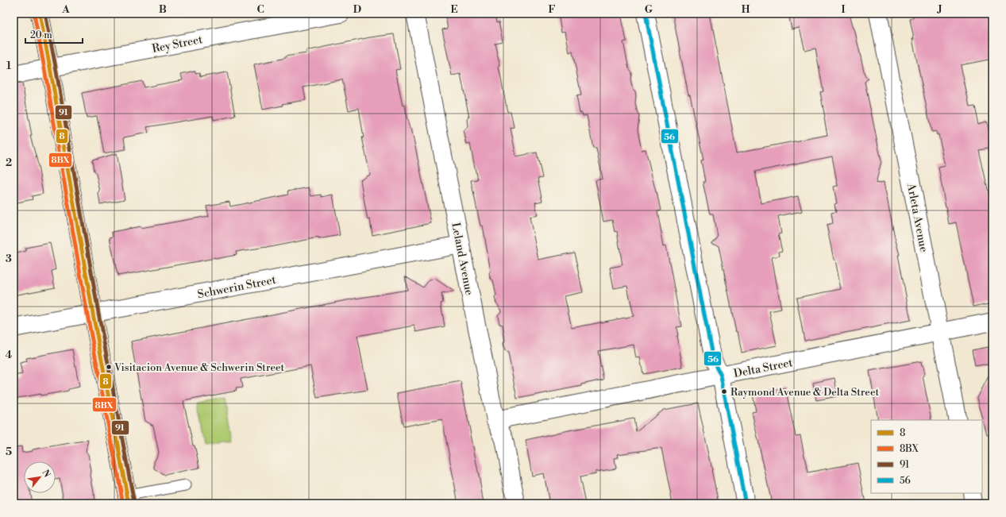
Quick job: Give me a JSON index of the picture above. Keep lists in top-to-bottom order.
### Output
{
  "streets": {
    "street": [
      "Rey Street",
      "Arleta Avenue",
      "Leland Avenue",
      "Schwerin Street",
      "Delta Street"
    ]
  },
  "crossings": [
    ["Arleta Avenue", "Delta Street"],
    ["Leland Avenue", "Schwerin Street"],
    ["Leland Avenue", "Delta Street"]
  ],
  "places": ["Visitacion Avenue & Schwerin Street", "Raymond Avenue & Delta Street"],
  "lines": [
    "transit line 8",
    "transit line 91",
    "transit line 56",
    "transit line 8BX"
  ],
  "legend": [
    "8",
    "8BX",
    "91",
    "56"
  ],
  "scale_bar": "20 m",
  "north": "top right",
  "grid": {
    "columns": [
      "A",
      "B",
      "C",
      "D",
      "E",
      "F",
      "G",
      "H",
      "I",
      "J"
    ],
    "rows": [
      "1",
      "2",
      "3",
      "4",
      "5"
    ]
  }
}
